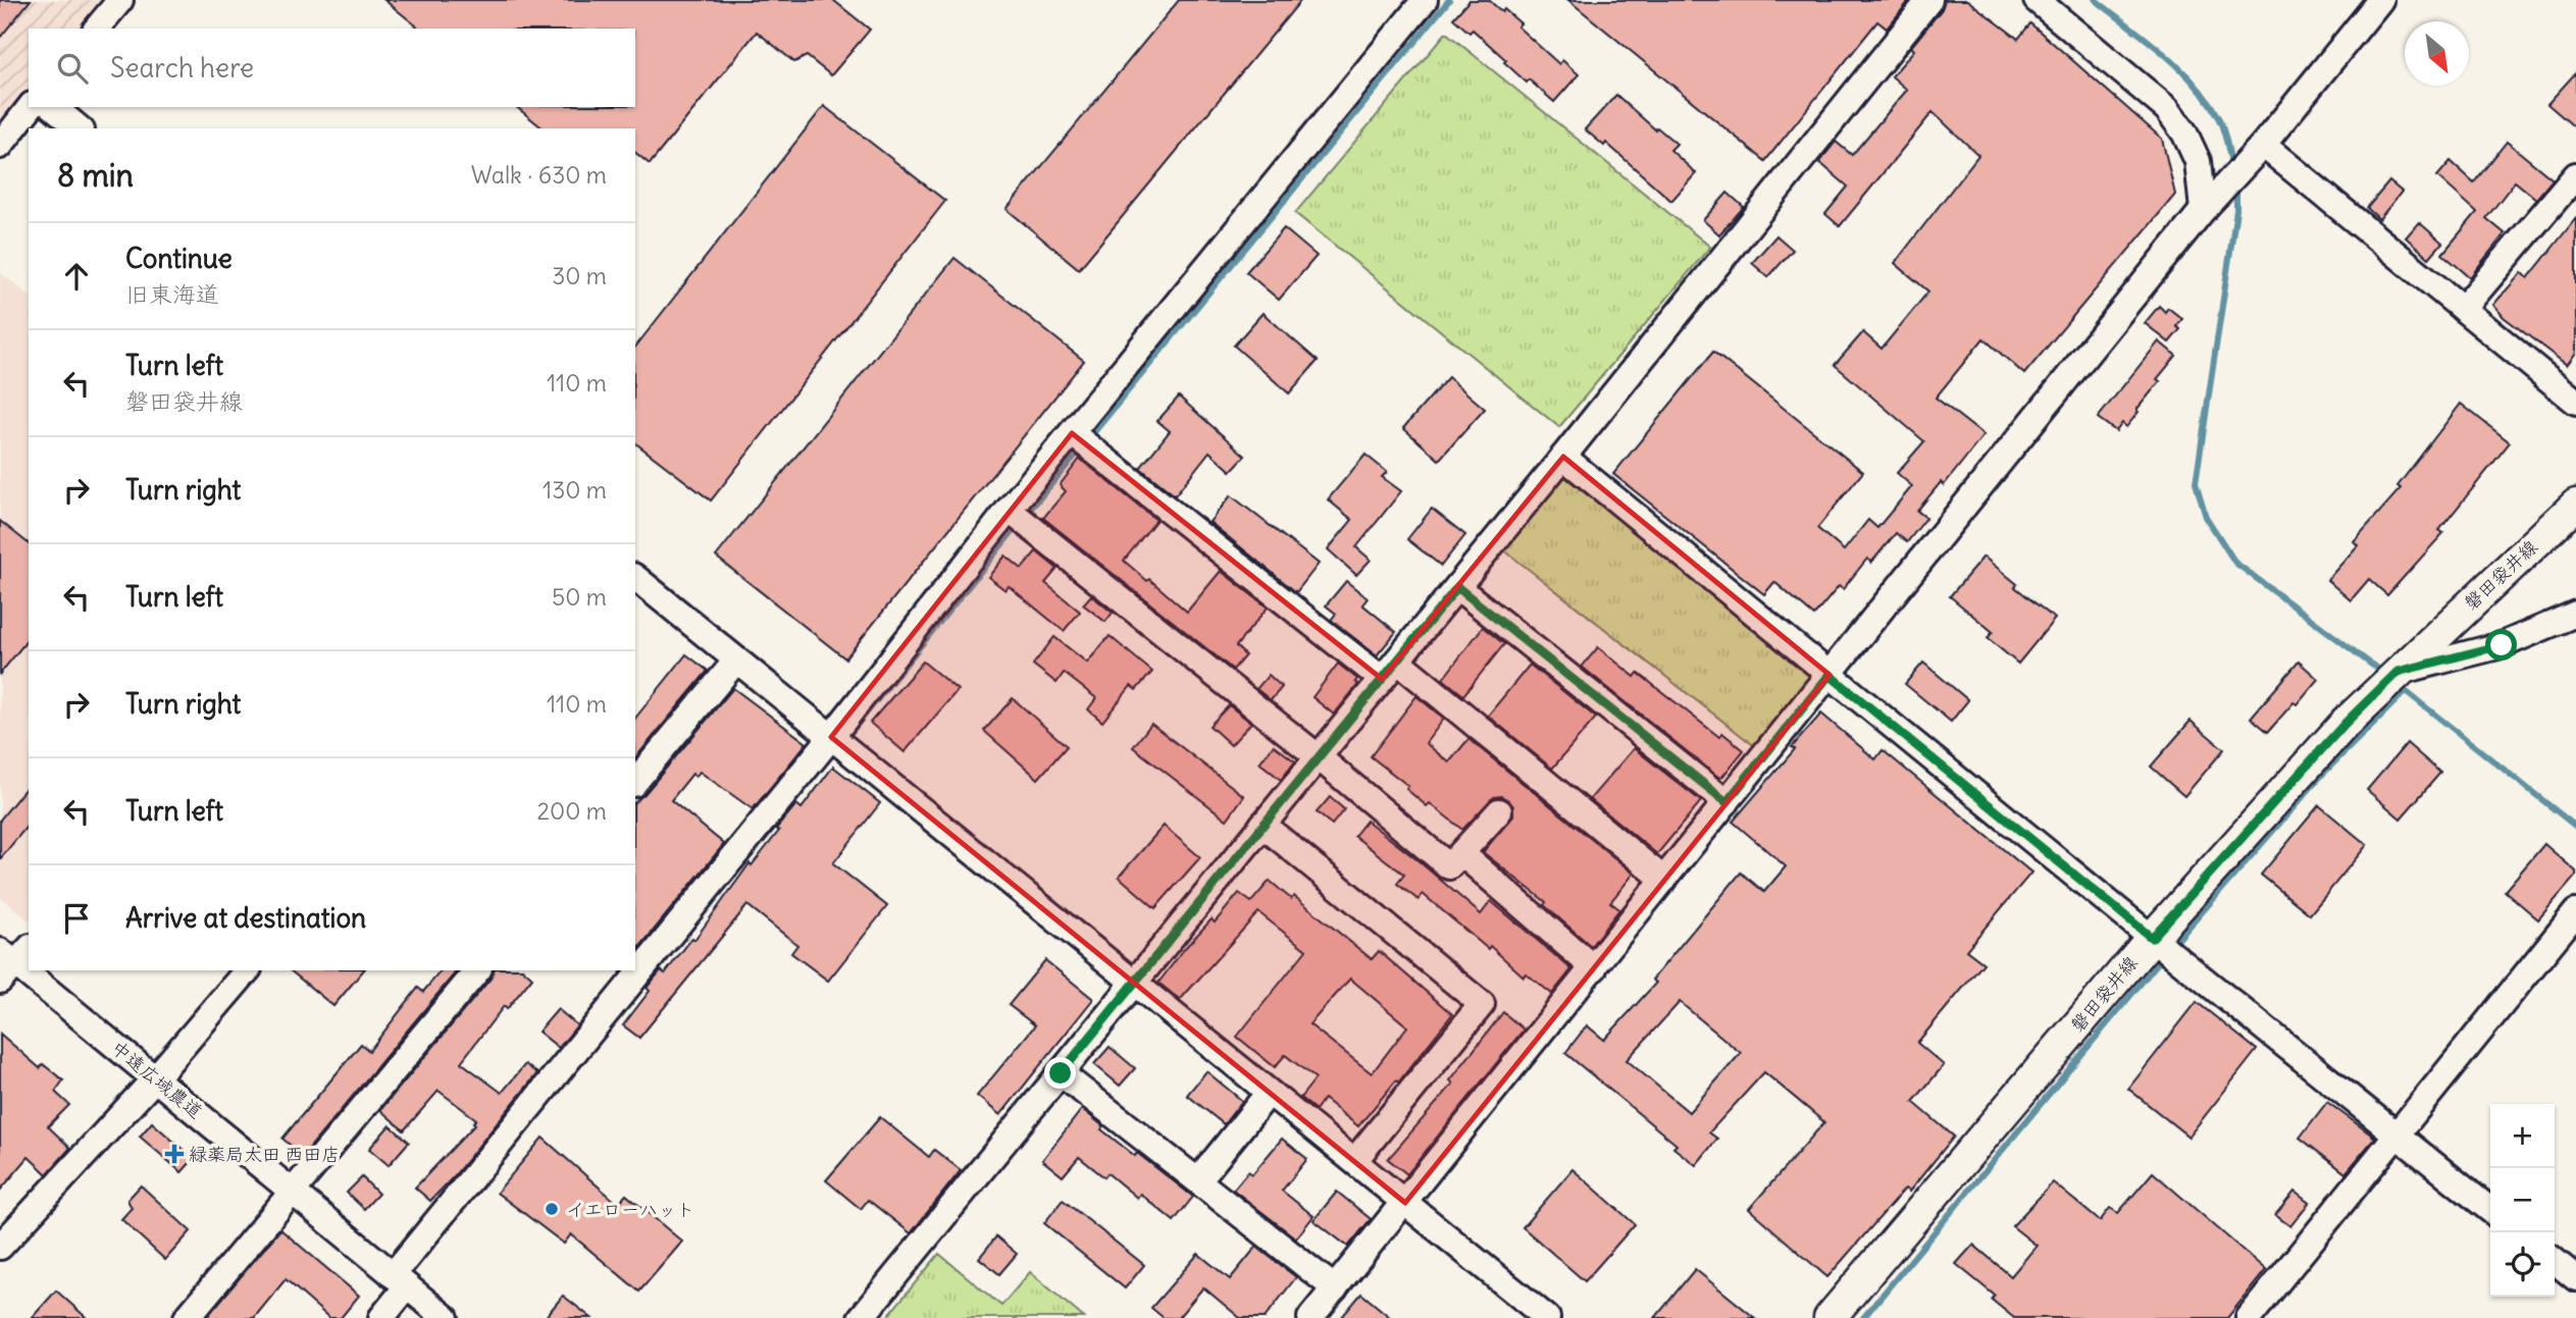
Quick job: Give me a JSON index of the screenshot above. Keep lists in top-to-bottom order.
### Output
{
  "streets": {
    "main road": ["磐田袋井線"],
    "street": ["中遠広域農道"]
  },
  "places": {
    "health": ["緑薬局太田 西田店"],
    "other": ["イエローハット"]
  },
  "north": "bottom right",
  "page": {
    "search": "Search here",
    "heading": ["8 min", "Walk · 630 m"],
    "list": [
      ["Continue", "旧東海道", "30 m"],
      ["Turn left", "磐田袋井線", "110 m"],
      ["Turn right", "130 m"],
      ["Turn left", "50 m"],
      ["Turn right", "110 m"],
      ["Turn left", "200 m"],
      "Arrive at destination"
    ],
    "map_buttons": ["+", "−"]
  }
}
